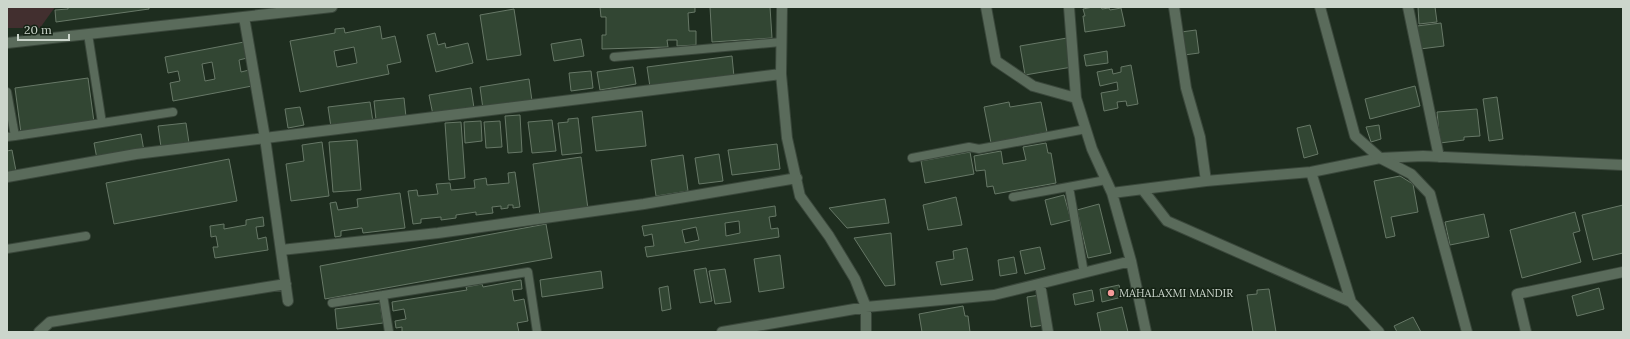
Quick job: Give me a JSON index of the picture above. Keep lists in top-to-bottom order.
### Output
{
  "places": ["MAHALAXMI MANDIR"],
  "scale_bar": "20 m"
}
